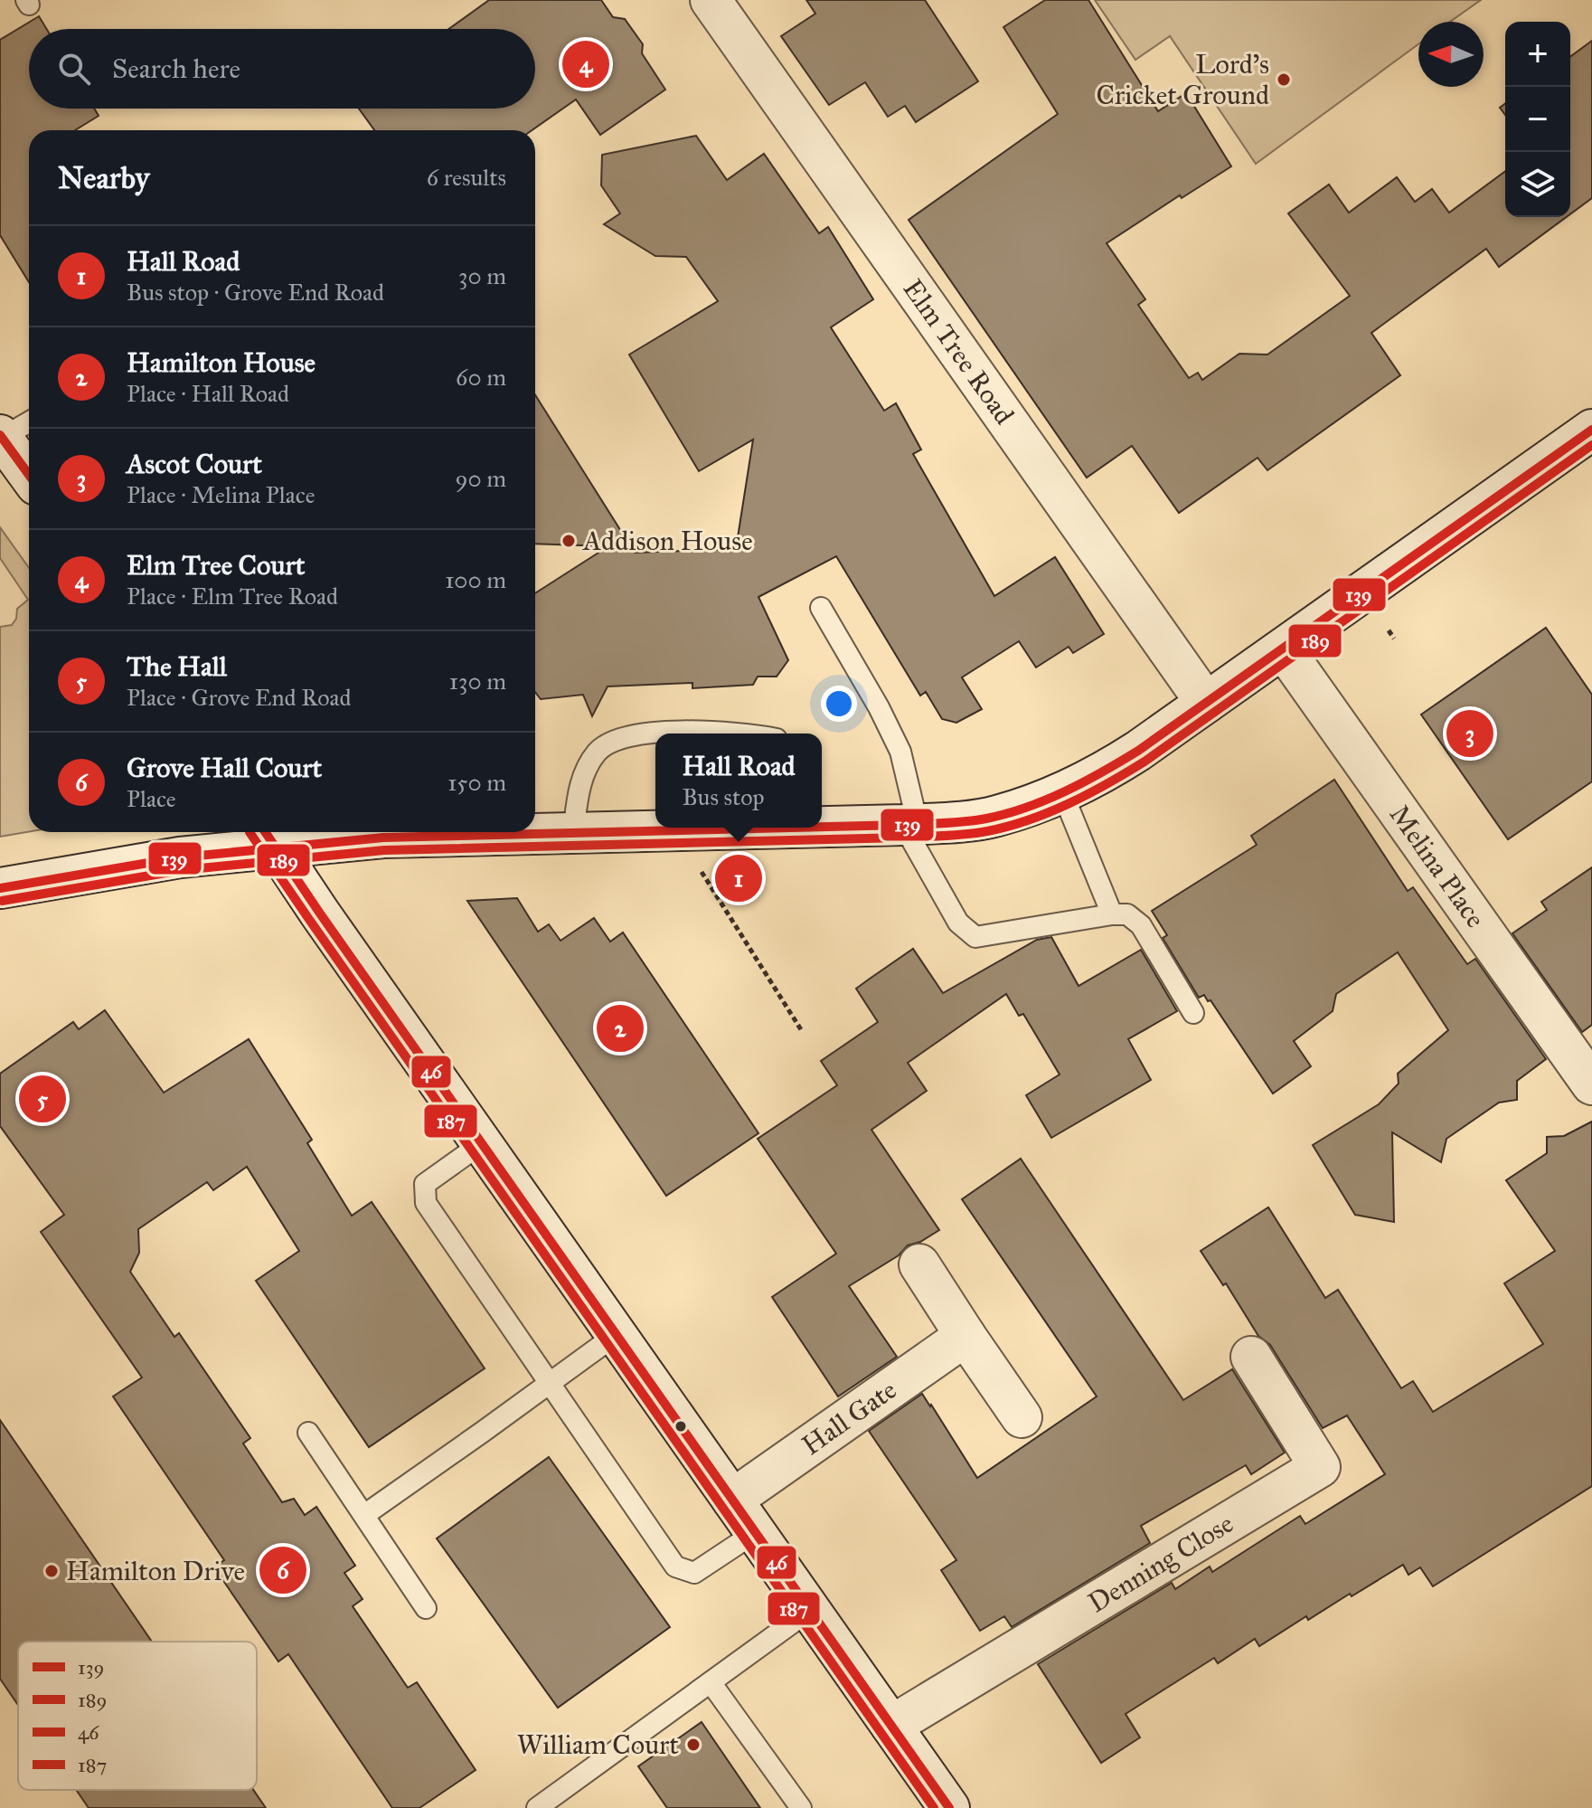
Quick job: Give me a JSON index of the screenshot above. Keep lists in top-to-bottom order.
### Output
{
  "streets": {
    "street": [
      "Elm Tree Road",
      "Melina Place",
      "Hall Gate",
      "Denning Close"
    ]
  },
  "places": [
    "Lord's Cricket Ground",
    "Addison House",
    "Hamilton Drive",
    "William Court"
  ],
  "lines": [
    "transit line 139",
    "transit line 46",
    "transit line 189",
    "transit line 187"
  ],
  "legend": [
    "139",
    "189",
    "46",
    "187"
  ],
  "north": "left",
  "page": {
    "map_buttons": ["+", "−"],
    "search": "Search here",
    "pins": [
      "4",
      "3",
      "1",
      "2",
      "5",
      "6"
    ],
    "heading": ["Nearby", "6 results"],
    "list": [
      {
        "mark": "1",
        "name": "Hall Road",
        "note": "Bus stop · Grove End Road",
        "value": "30 m"
      },
      {
        "mark": "2",
        "name": "Hamilton House",
        "note": "Place · Hall Road",
        "value": "60 m"
      },
      {
        "mark": "3",
        "name": "Ascot Court",
        "note": "Place · Melina Place",
        "value": "90 m"
      },
      {
        "mark": "4",
        "name": "Elm Tree Court",
        "note": "Place · Elm Tree Road",
        "value": "100 m"
      },
      {
        "mark": "5",
        "name": "The Hall",
        "note": "Place · Grove End Road",
        "value": "130 m"
      },
      {
        "mark": "6",
        "name": "Grove Hall Court",
        "note": "Place",
        "value": "150 m"
      }
    ],
    "popup": ["Hall Road", "Bus stop"]
  }
}
